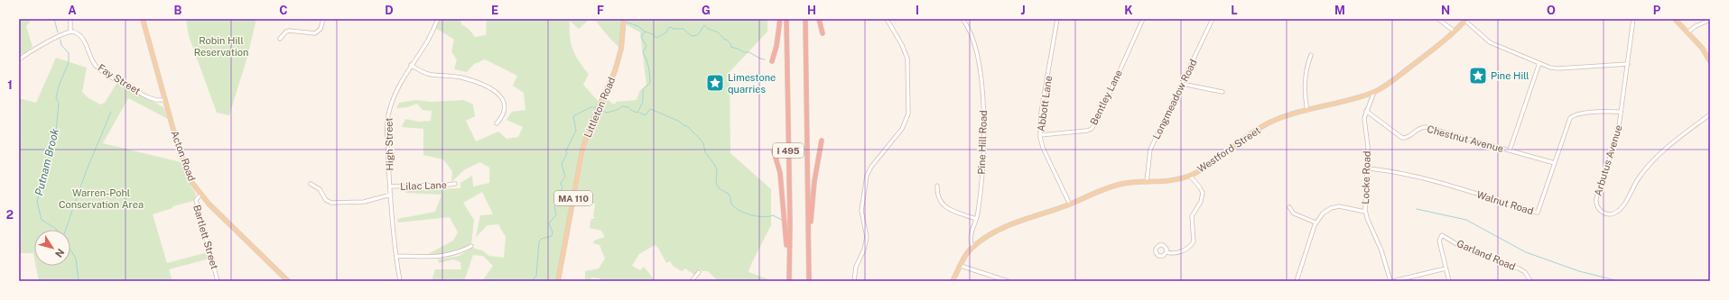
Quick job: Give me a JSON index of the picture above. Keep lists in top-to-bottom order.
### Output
{
  "streets": {
    "highway": ["I 495"],
    "main road": [
      "Littleton Road",
      "Westford Street",
      "Acton Road",
      "MA 110"
    ],
    "street": [
      "Fay Street",
      "Bentley Lane",
      "Longmeadow Road",
      "Abbott Lane",
      "Chestnut Avenue",
      "Pine Hill Road",
      "High Street",
      "Arbutus Avenue",
      "Locke Road",
      "Lilac Lane",
      "Walnut Road",
      "Bartlett Street",
      "Garland Road"
    ]
  },
  "crossings": [
    ["Fay Street", "Acton Road"],
    ["Bentley Lane", "Abbott Lane"],
    ["Longmeadow Road", "Westford Street"],
    ["Abbott Lane", "Westford Street"],
    ["Chestnut Avenue", "Locke Road"],
    ["Chestnut Avenue", "Walnut Road"],
    ["Pine Hill Road", "Westford Street"],
    ["High Street", "Lilac Lane"],
    ["Westford Street", "Locke Road"],
    ["Acton Road", "Bartlett Street"],
    ["Arbutus Avenue", "Walnut Road"],
    ["Locke Road", "Walnut Road"]
  ],
  "water": ["Putnam Brook"],
  "parks": ["Robin Hill Reservation", "Warren-Pohl Conservation Area"],
  "places": {
    "place": ["Pine Hill", "Limestone quarries"]
  },
  "north": "bottom right",
  "grid": {
    "columns": [
      "A",
      "B",
      "C",
      "D",
      "E",
      "F",
      "G",
      "H",
      "I",
      "J",
      "K",
      "L",
      "M",
      "N",
      "O",
      "P"
    ],
    "rows": ["1", "2"]
  }
}
